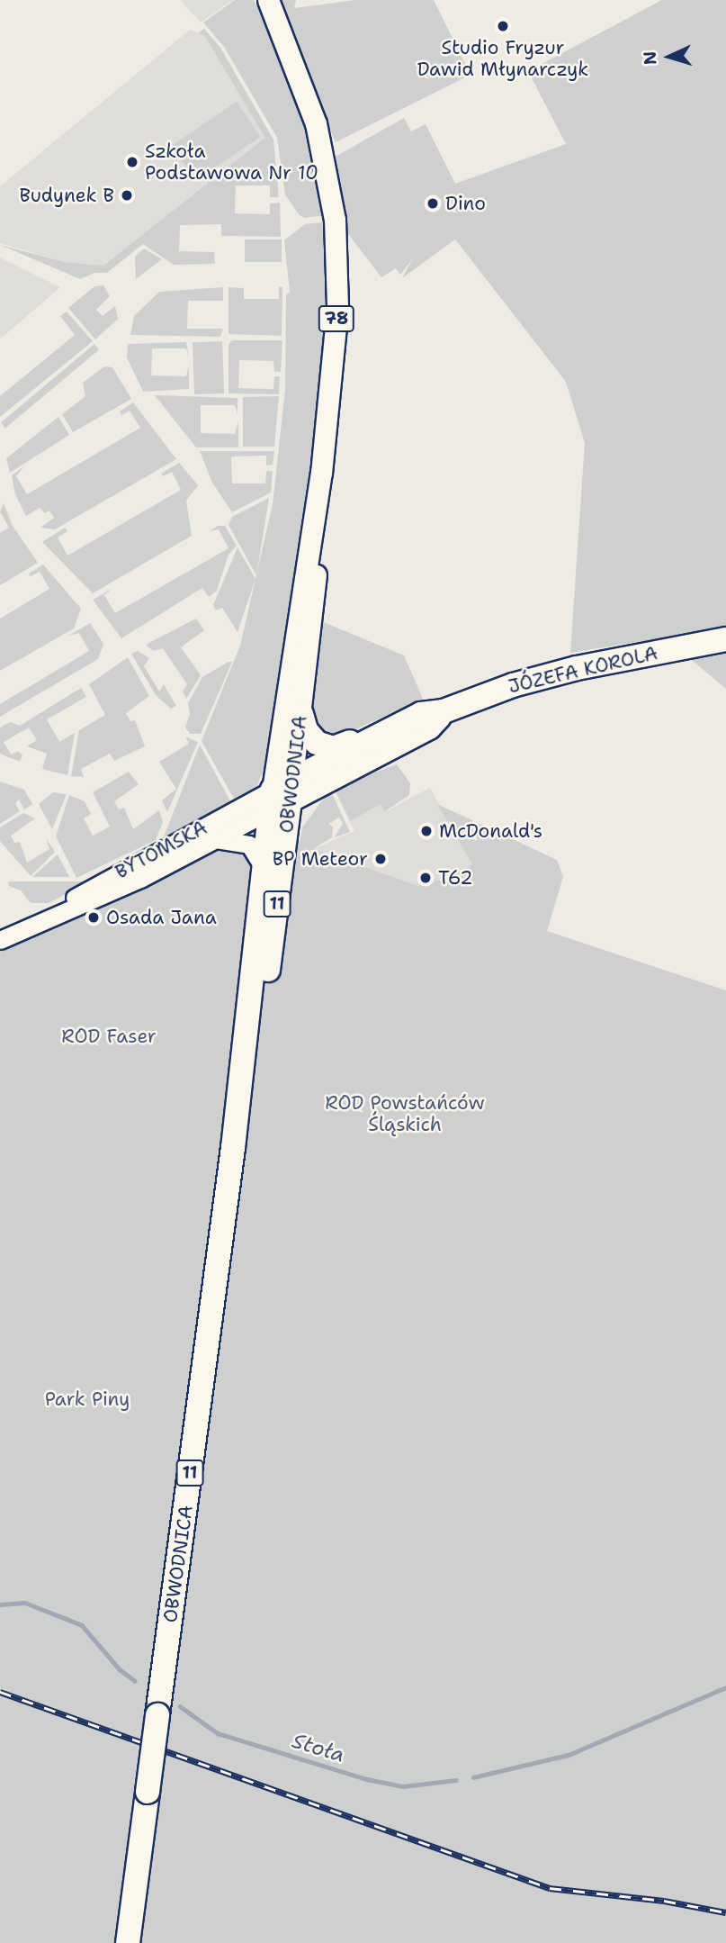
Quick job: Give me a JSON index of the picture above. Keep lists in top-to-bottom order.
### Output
{
  "streets": {
    "highway": ["JÓZEFA KOROLA", "OBWODNICA", "11"],
    "main road": ["78"],
    "street": ["BYTOMSKA"]
  },
  "crossings": [
    ["JÓZEFA KOROLA", "OBWODNICA"],
    ["JÓZEFA KOROLA", "BYTOMSKA"],
    ["OBWODNICA", "BYTOMSKA"]
  ],
  "water": ["Stoła"],
  "parks": ["ROD Faser", "ROD Powstańców Śląskich", "Park Piny"],
  "places": [
    "Studio Fryzur Dawid Młynarczyk",
    "Szkoła Podstawowa Nr 10",
    "Budynek B",
    "Dino",
    "McDonald's",
    "BP Meteor",
    "T62",
    "Osada Jana"
  ],
  "north": "left"
}
